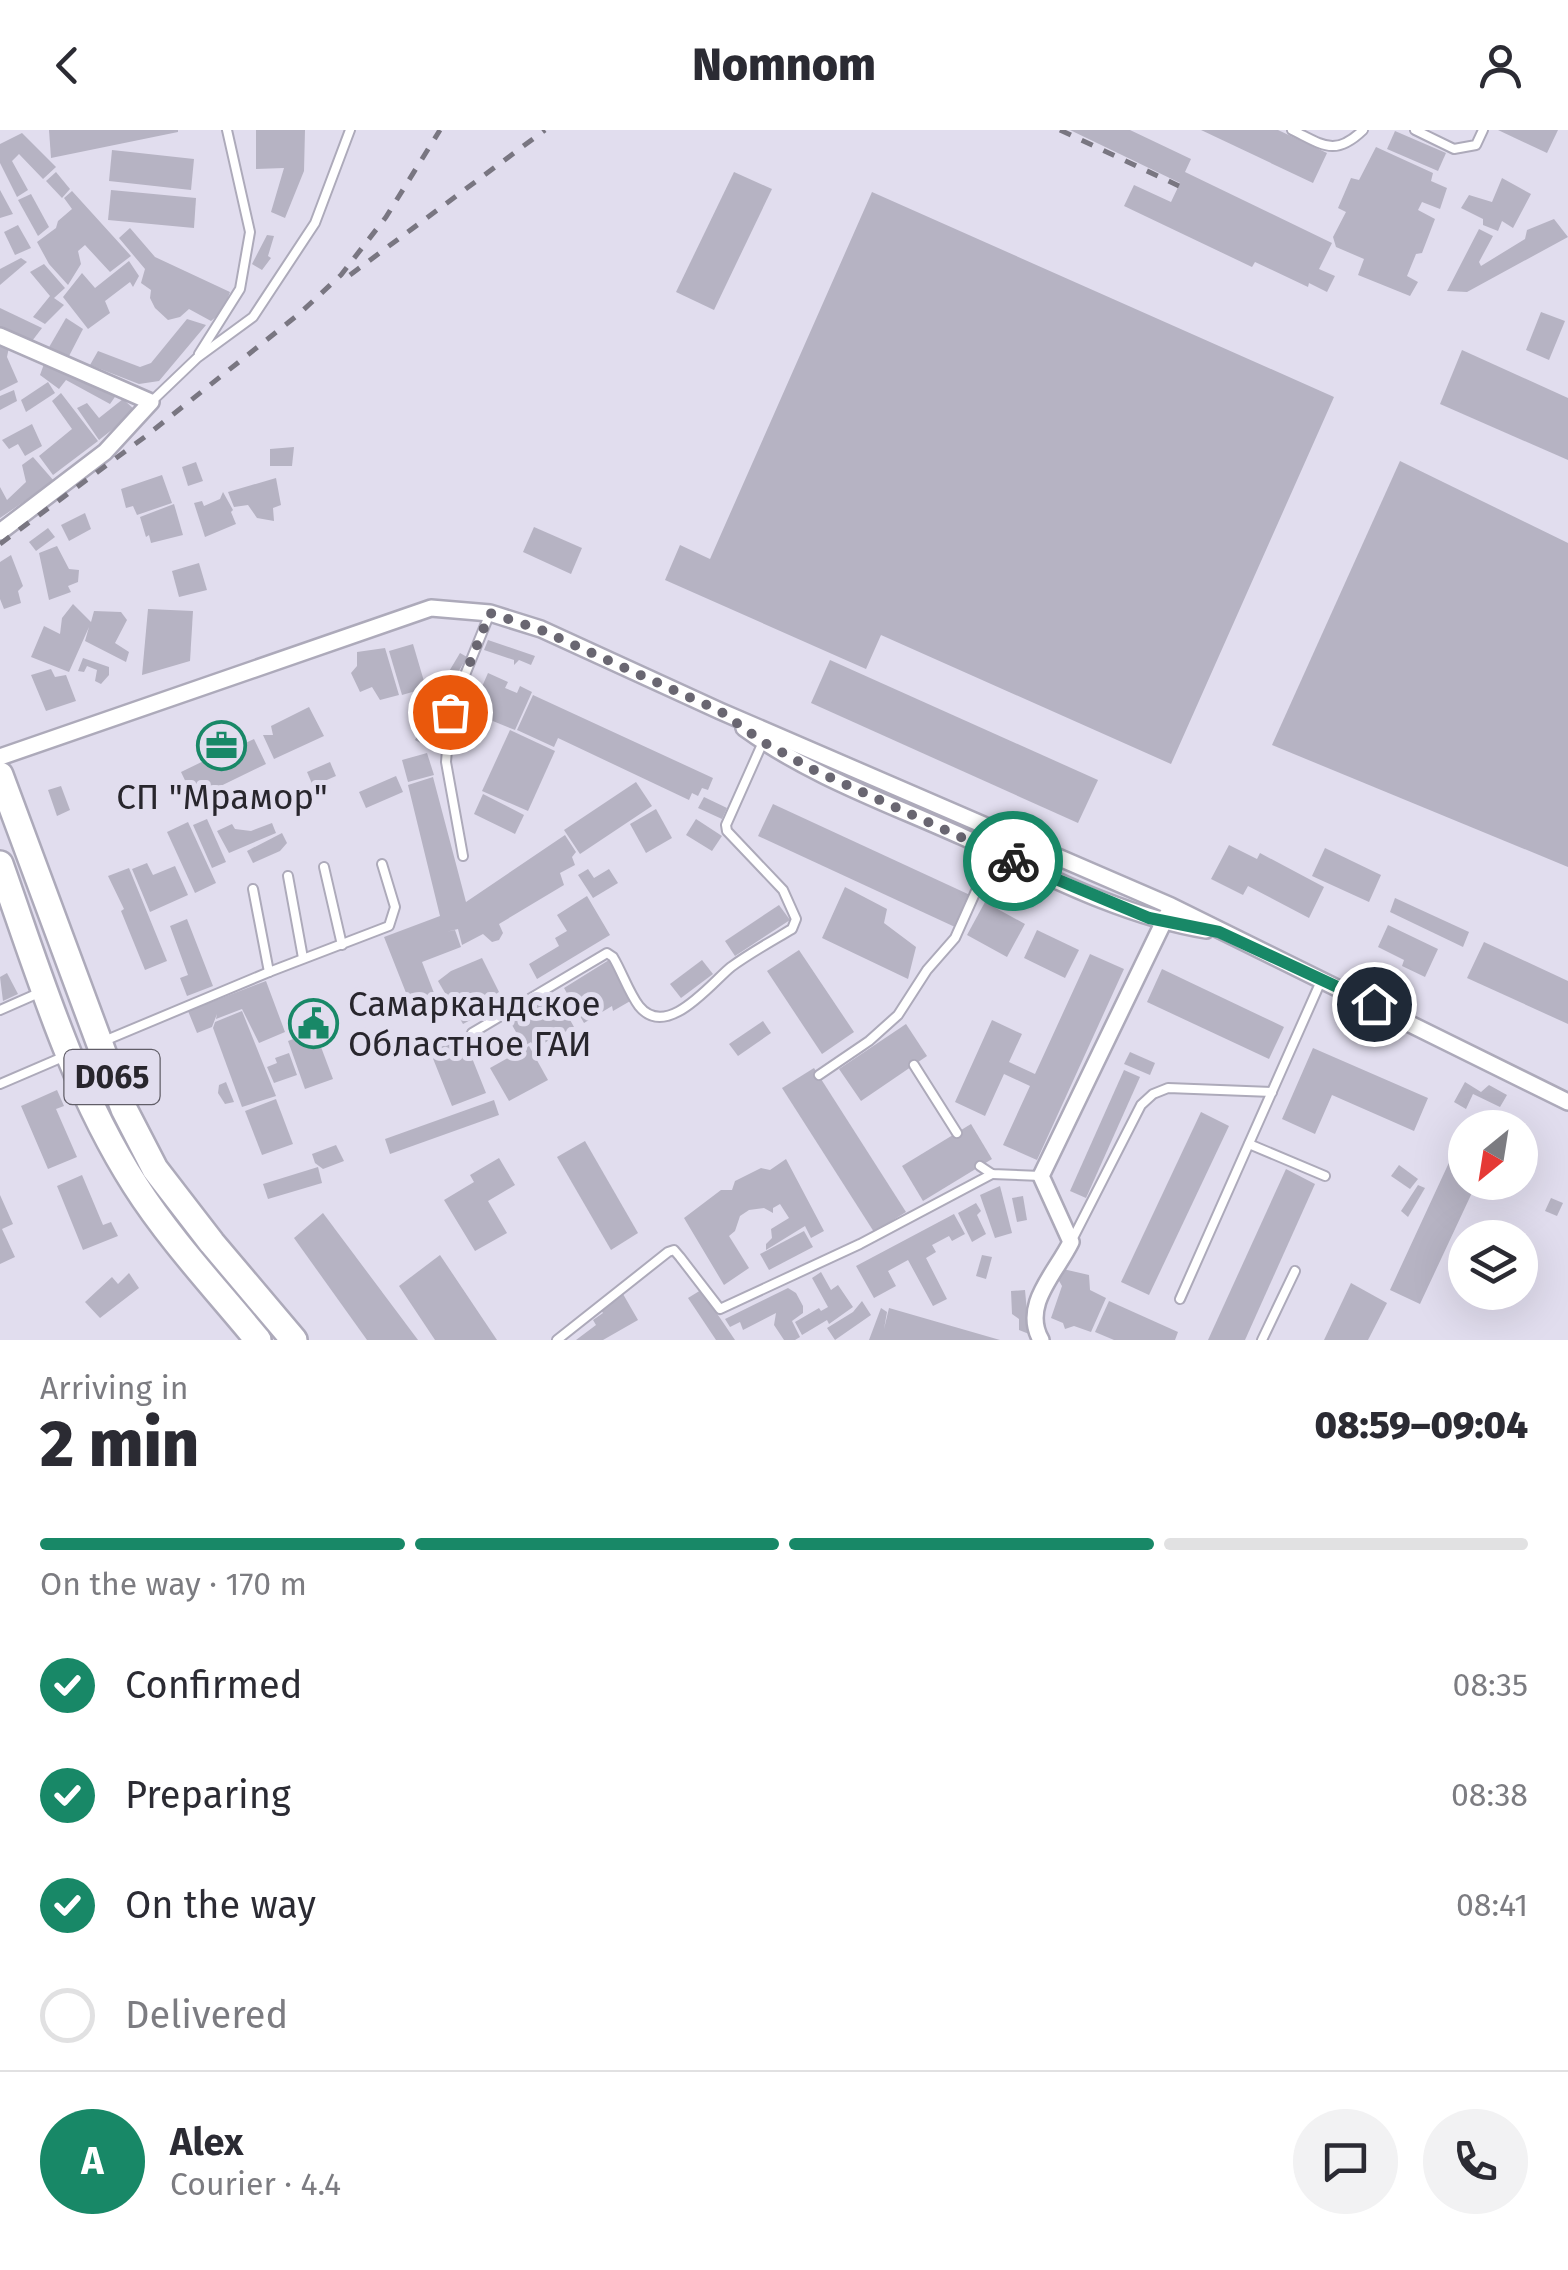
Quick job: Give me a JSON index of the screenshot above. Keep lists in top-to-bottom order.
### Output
{
  "streets": {
    "main road": ["D065"]
  },
  "places": {
    "office": ["СП \"Мрамор\""],
    "public building": ["Самаркандское Областное ГАИ"]
  },
  "north": "bottom left",
  "page": {
    "header": "Nomnom",
    "heading": ["2 min", "Arriving in", "08:59–09:04"],
    "panel": ["Alex", "Courier · 4.4"],
    "bar": "On the way · 170 m",
    "list": [
      ["Confirmed", "08:35"],
      ["Preparing", "08:38"],
      ["On the way", "08:41"],
      "Delivered"
    ],
    "round": "A"
  }
}
